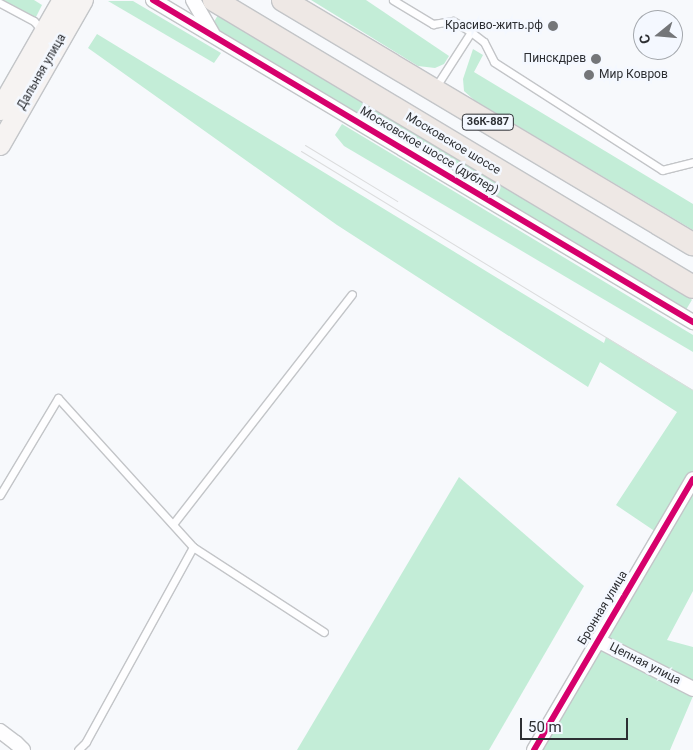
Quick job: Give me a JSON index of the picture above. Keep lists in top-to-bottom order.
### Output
{
  "streets": {
    "main road": ["Дальняя улица", "36К-887", "Московское шоссе"],
    "street": ["Московское шоссе (дублер)", "Бронная улица", "Цепная улица"]
  },
  "crossings": [
    ["Бронная улица", "Цепная улица"]
  ],
  "places": ["Красиво-жить.рф", "Пинскдрев", "Мир Ковров"],
  "scale_bar": "50 m",
  "north": "left"
}
